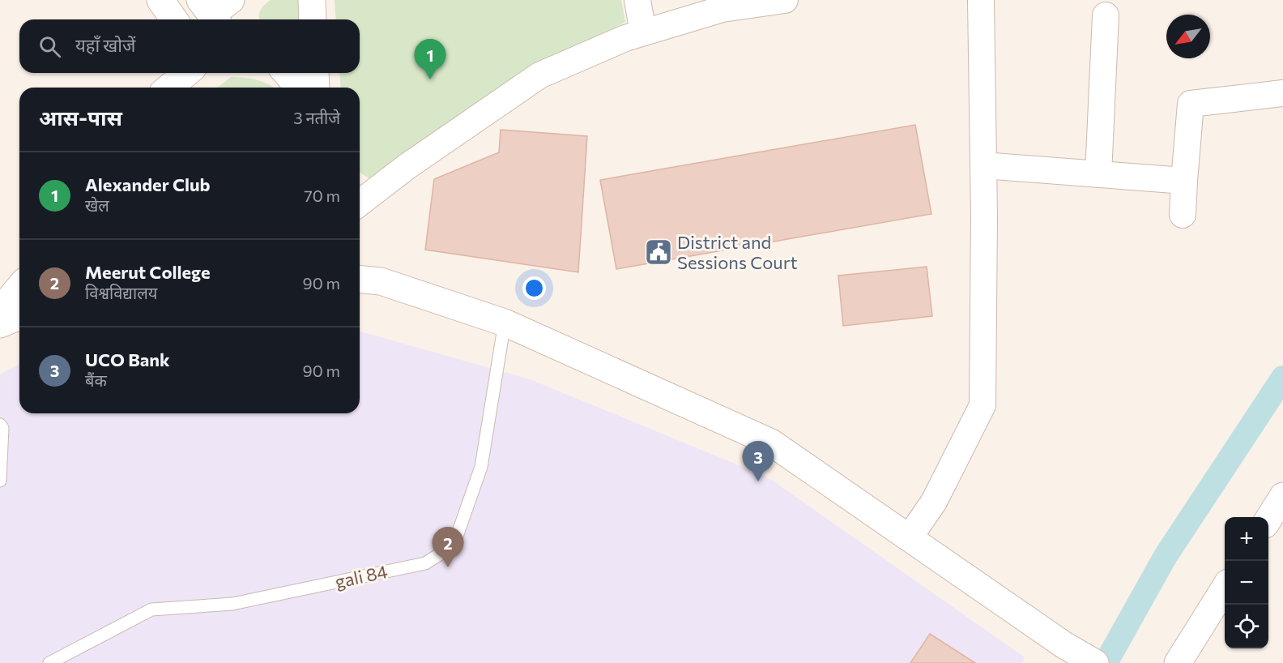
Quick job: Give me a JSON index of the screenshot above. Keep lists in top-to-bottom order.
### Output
{
  "streets": {
    "lane": ["gali 84"]
  },
  "places": {
    "public building": ["District and Sessions Court"]
  },
  "north": "bottom left",
  "page": {
    "search": "यहाँ खोजें",
    "pins": ["1", "3", "2"],
    "heading": ["आस-पास", "3 नतीजे"],
    "list": [
      {
        "mark": "1",
        "name": "Alexander Club",
        "note": "खेल",
        "value": "70 m"
      },
      {
        "mark": "2",
        "name": "Meerut College",
        "note": "विश्वविद्यालय",
        "value": "90 m"
      },
      {
        "mark": "3",
        "name": "UCO Bank",
        "note": "बैंक",
        "value": "90 m"
      }
    ],
    "map_buttons": ["+", "−"]
  }
}
